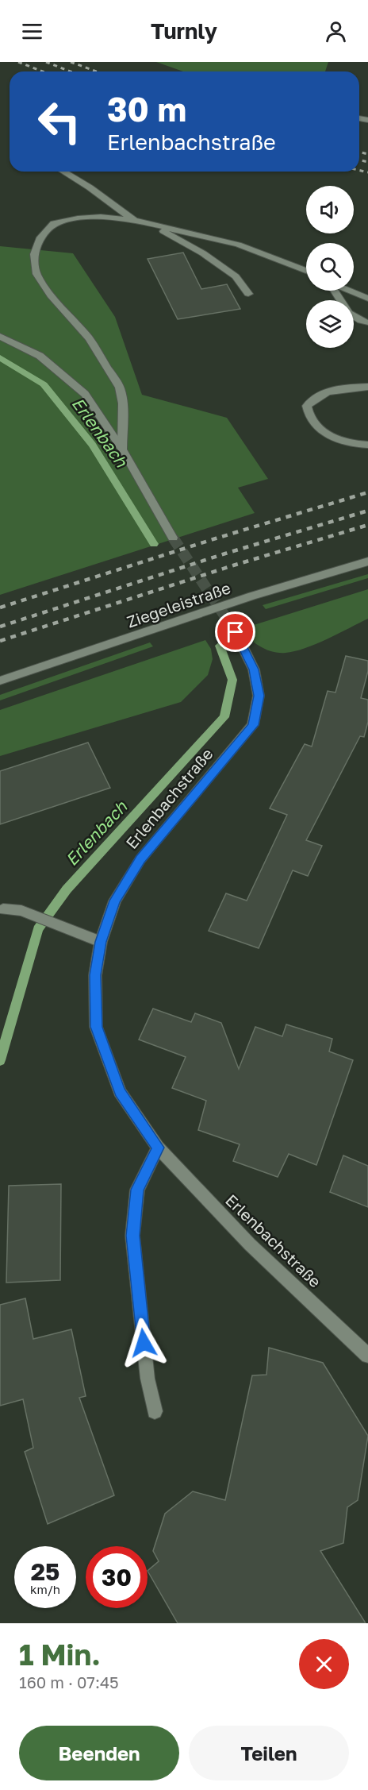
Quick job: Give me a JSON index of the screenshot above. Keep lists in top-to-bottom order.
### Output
{
  "streets": {
    "street": ["Ziegeleistraße", "Erlenbachstraße"]
  },
  "water": ["Erlenbach"],
  "page": {
    "header": "Turnly",
    "turn": ["30 m", "Erlenbachstraße"],
    "speed": "25 km/h",
    "limit": "30",
    "heading": ["1 Min.", "160 m · 07:45"],
    "buttons": ["Beenden", "Teilen"]
  }
}
